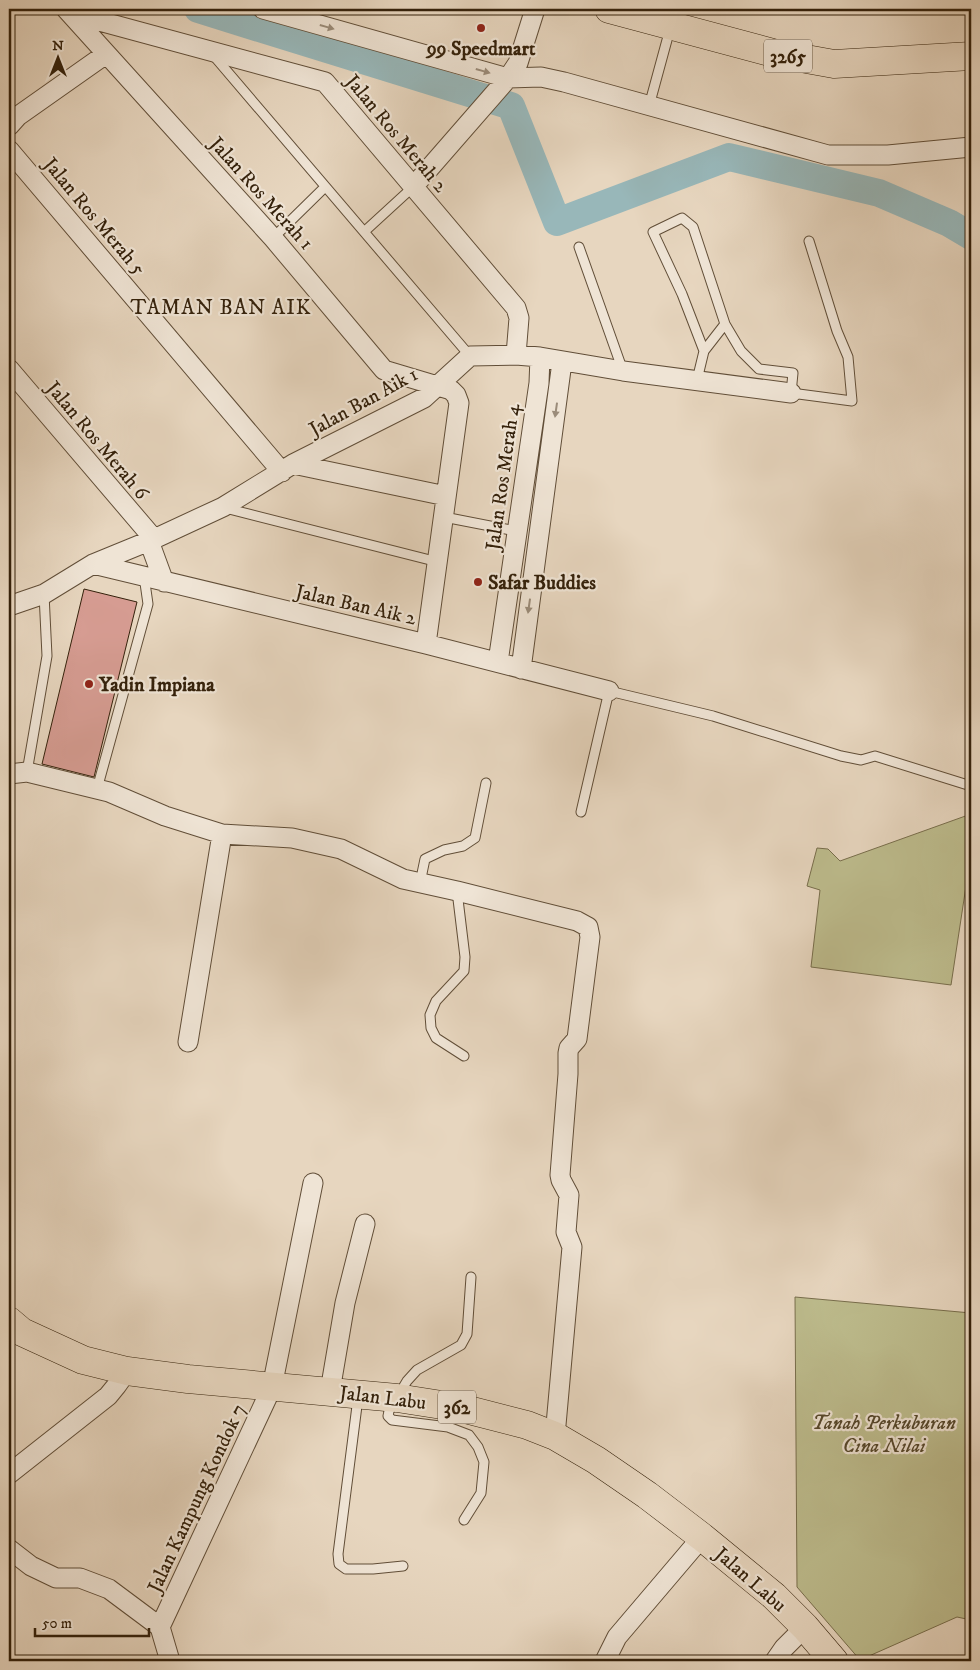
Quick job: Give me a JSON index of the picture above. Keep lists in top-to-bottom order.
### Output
{
  "streets": {
    "main road": ["3265", "Jalan Labu", "362"],
    "street": [
      "Jalan Ros Merah 2",
      "Jalan Ros Merah 1",
      "Jalan Ros Merah 5",
      "Jalan Ban Aik 1",
      "Jalan Ros Merah 6",
      "Jalan Ros Merah 4",
      "Jalan Ban Aik 2",
      "Jalan Kampung Kondok 7"
    ]
  },
  "crossings": [
    ["Jalan Ros Merah 2", "Jalan Ros Merah 1"],
    ["Jalan Ros Merah 1", "Jalan Ban Aik 1"],
    ["Jalan Ros Merah 1", "Jalan Ban Aik 2"],
    ["Jalan Ros Merah 5", "Jalan Ban Aik 1"],
    ["Jalan Ban Aik 1", "Jalan Ros Merah 6"],
    ["Jalan Ban Aik 1", "Jalan Ban Aik 2"],
    ["Jalan Ros Merah 4", "Jalan Ban Aik 2"],
    ["Jalan Labu", "Jalan Kampung Kondok 7"]
  ],
  "districts": ["TAMAN BAN AIK"],
  "parks": ["Tanah Perkuburan Cina Nilai"],
  "places": ["99 Speedmart", "Safar Buddies", "Yadin Impiana"],
  "scale_bar": "50 m",
  "north": "top"
}
